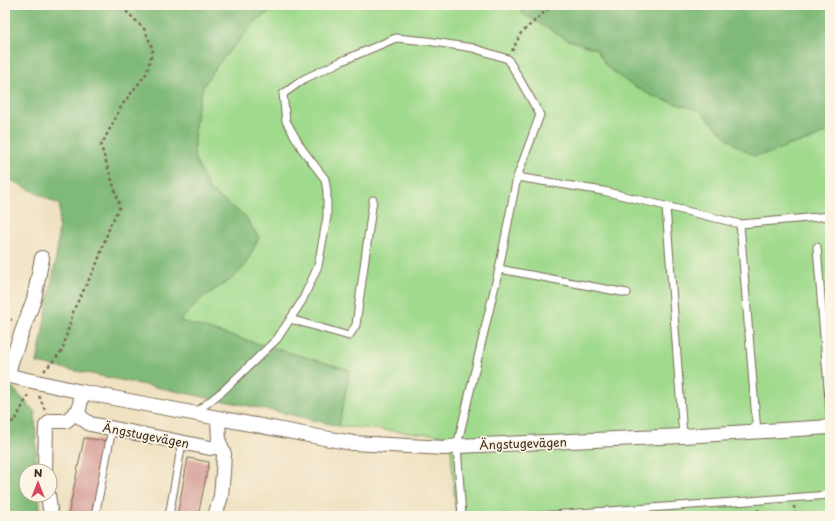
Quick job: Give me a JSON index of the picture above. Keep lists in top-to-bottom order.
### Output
{
  "streets": {
    "street": ["Ängstugevägen"]
  },
  "north": "top"
}
